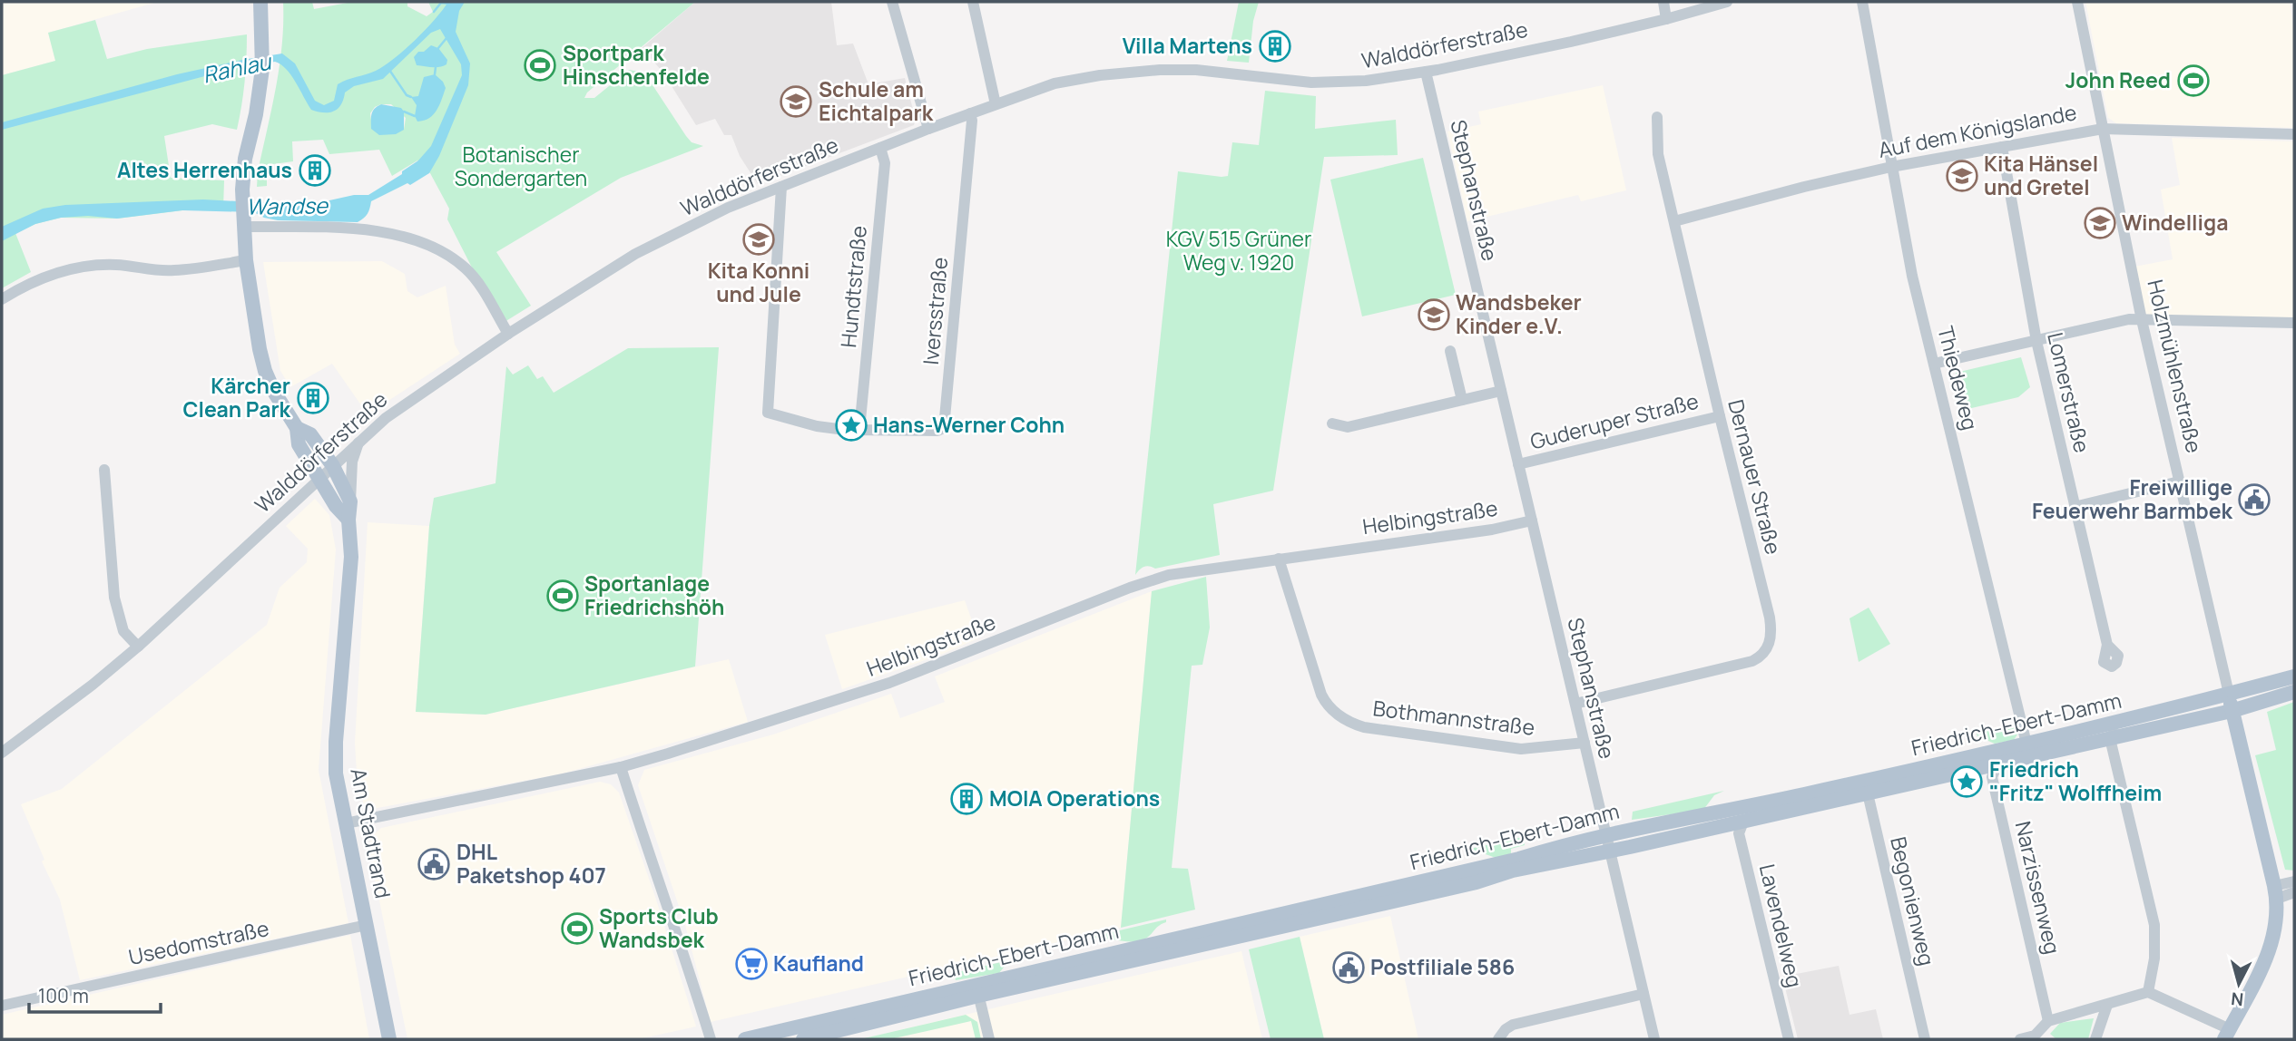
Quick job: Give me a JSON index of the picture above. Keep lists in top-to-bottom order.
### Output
{
  "streets": {
    "main road": ["Holzmühlenstraße", "Friedrich-Ebert-Damm", "Am Stadtrand"],
    "street": [
      "Walddörferstraße",
      "Auf dem Königslande",
      "Stephanstraße",
      "Hundtstraße",
      "Iversstraße",
      "Thiedeweg",
      "Lomerstraße",
      "Guderuper Straße",
      "Dernauer Straße",
      "Helbingstraße",
      "Bothmannstraße",
      "Narzissenweg",
      "Begonienweg",
      "Lavendelweg",
      "Usedomstraße"
    ]
  },
  "crossings": [
    ["Walddörferstraße", "Stephanstraße"],
    ["Walddörferstraße", "Hundtstraße"],
    ["Walddörferstraße", "Iversstraße"],
    ["Auf dem Königslande", "Holzmühlenstraße"],
    ["Auf dem Königslande", "Thiedeweg"],
    ["Auf dem Königslande", "Lomerstraße"],
    ["Auf dem Königslande", "Dernauer Straße"],
    ["Stephanstraße", "Guderuper Straße"],
    ["Stephanstraße", "Dernauer Straße"],
    ["Stephanstraße", "Helbingstraße"],
    ["Stephanstraße", "Bothmannstraße"],
    ["Stephanstraße", "Friedrich-Ebert-Damm"],
    ["Hundtstraße", "Iversstraße"],
    ["Holzmühlenstraße", "Friedrich-Ebert-Damm"],
    ["Thiedeweg", "Friedrich-Ebert-Damm"],
    ["Guderuper Straße", "Dernauer Straße"],
    ["Helbingstraße", "Bothmannstraße"],
    ["Helbingstraße", "Am Stadtrand"],
    ["Friedrich-Ebert-Damm", "Narzissenweg"],
    ["Friedrich-Ebert-Damm", "Begonienweg"],
    ["Friedrich-Ebert-Damm", "Lavendelweg"],
    ["Am Stadtrand", "Usedomstraße"]
  ],
  "water": ["Rahlau", "Wandse"],
  "parks": ["Botanischer Sondergarten", "KGV 515 Grüner Weg v. 1920"],
  "places": {
    "building": [
      "Villa Martens",
      "Altes Herrenhaus",
      "Kärcher Clean Park",
      "MOIA Operations"
    ],
    "sports": [
      "Sportpark Hinschenfelde",
      "John Reed",
      "Sportanlage Friedrichshöh",
      "Sports Club Wandsbek"
    ],
    "school or university": [
      "Schule am Eichtalpark",
      "Kita Hänsel und Gretel",
      "Windelliga",
      "Kita Konni und Jule",
      "Wandsbeker Kinder e.V."
    ],
    "place": ["Hans-Werner Cohn", "Friedrich \"Fritz\" Wolffheim"],
    "public building": ["Freiwillige Feuerwehr Barmbek", "DHL Paketshop 407", "Postfiliale 586"],
    "supermarket": ["Kaufland"]
  },
  "scale_bar": "100 m",
  "north": "bottom"
}
